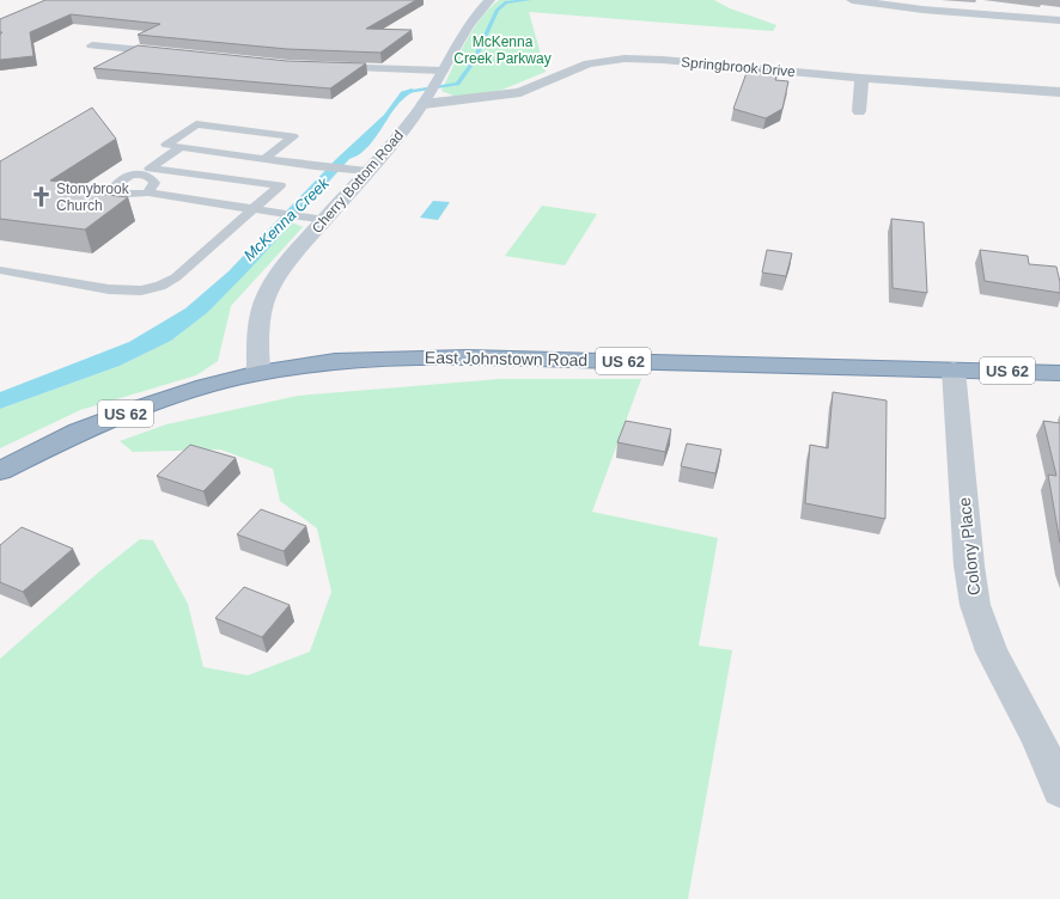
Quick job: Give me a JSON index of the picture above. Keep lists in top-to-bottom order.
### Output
{
  "streets": {
    "highway": ["East Johnstown Road", "US 62"],
    "main road": ["Cherry Bottom Road"],
    "street": ["Springbrook Drive", "Colony Place"]
  },
  "crossings": [
    ["Springbrook Drive", "Cherry Bottom Road"],
    ["Cherry Bottom Road", "East Johnstown Road"],
    ["East Johnstown Road", "Colony Place"]
  ],
  "water": ["McKenna Creek"],
  "parks": ["McKenna Creek Parkway"],
  "places": {
    "church": ["Stonybrook Church"]
  }
}
